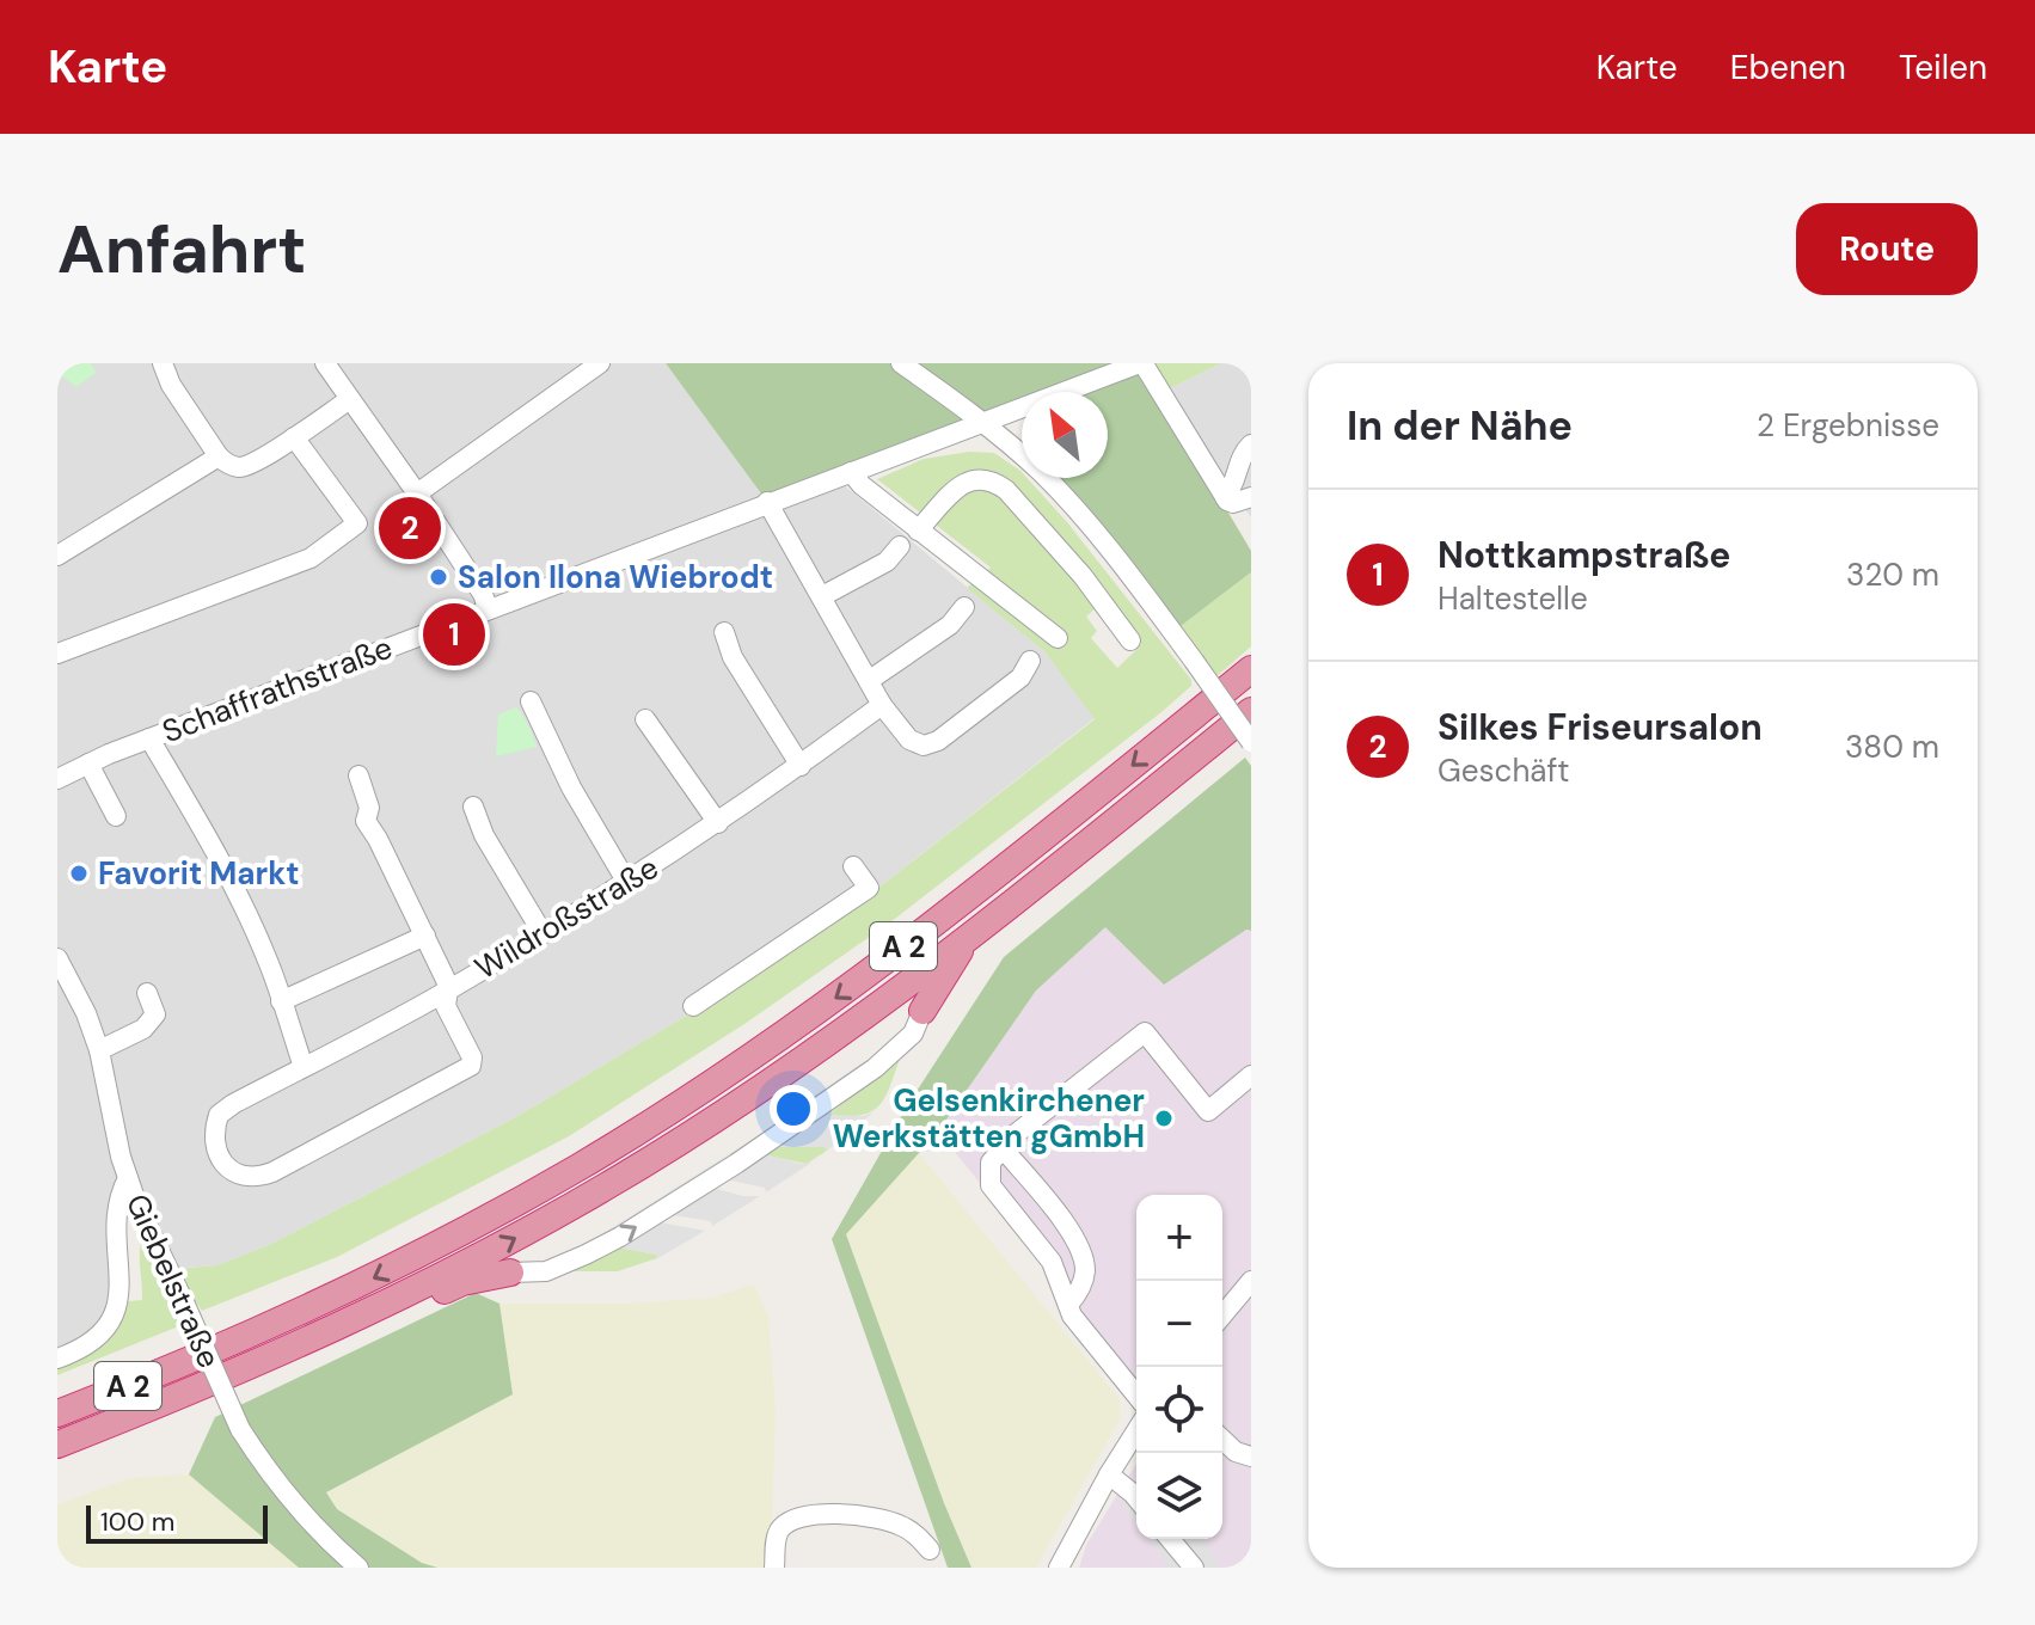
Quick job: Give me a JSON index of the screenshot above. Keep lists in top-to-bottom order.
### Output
{
  "streets": {
    "highway": ["A 2"],
    "street": ["Schaffrathstraße", "Wildroßstraße", "Giebelstraße"]
  },
  "places": ["Salon Ilona Wiebrodt", "Favorit Markt", "Gelsenkirchener Werkstätten gGmbH"],
  "scale_bar": "100 m",
  "north": "top left",
  "page": {
    "header": "Karte",
    "nav": ["Karte", "Ebenen", "Teilen"],
    "buttons": "Route",
    "title": "Anfahrt",
    "heading": ["In der Nähe", "2 Ergebnisse"],
    "list": [
      {
        "mark": "1",
        "name": "Nottkampstraße",
        "note": "Haltestelle",
        "value": "320 m"
      },
      {
        "mark": "2",
        "name": "Silkes Friseursalon",
        "note": "Geschäft",
        "value": "380 m"
      }
    ],
    "pins": ["2", "1"],
    "map_buttons": ["+", "−"],
    "scale": "100 m"
  }
}
